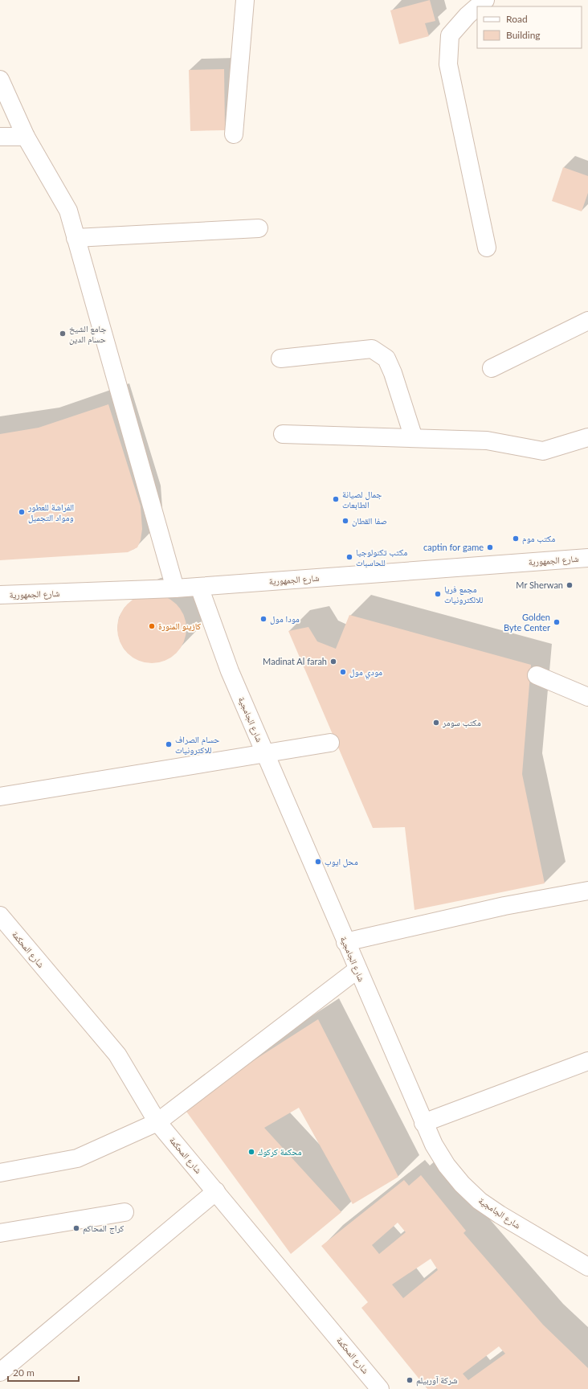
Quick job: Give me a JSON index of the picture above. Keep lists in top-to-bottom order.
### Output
{
  "streets": {
    "street": ["شارع الجمهورية", "شارع الجامجية", "شارع المحكمة"]
  },
  "crossings": [
    ["شارع الجمهورية", "شارع الجامجية"]
  ],
  "places": [
    "جامع الشيخ حسام الدين",
    "جمال لصيانة الطابعات",
    "الفراشة للعطور ومواد التجميل",
    "صفا القطان",
    "مكتب موم",
    "captin for game",
    "مكتب تكنولوجيا للحاسبات",
    "Mr Sherwan",
    "مجمع فريا للالكترونيات",
    "مودا مول",
    "Golden Byte Center",
    "كازينو المنورة",
    "Madinat Al farah",
    "مودي مول",
    "مكتب سومر",
    "حسام الصراف للاكترونيات",
    "محل ايوب",
    "محكمة كركوك",
    "كراج المحاكم",
    "شركة آوربيلم"
  ],
  "legend": ["Road", "Building"],
  "scale_bar": "20 m"
}
